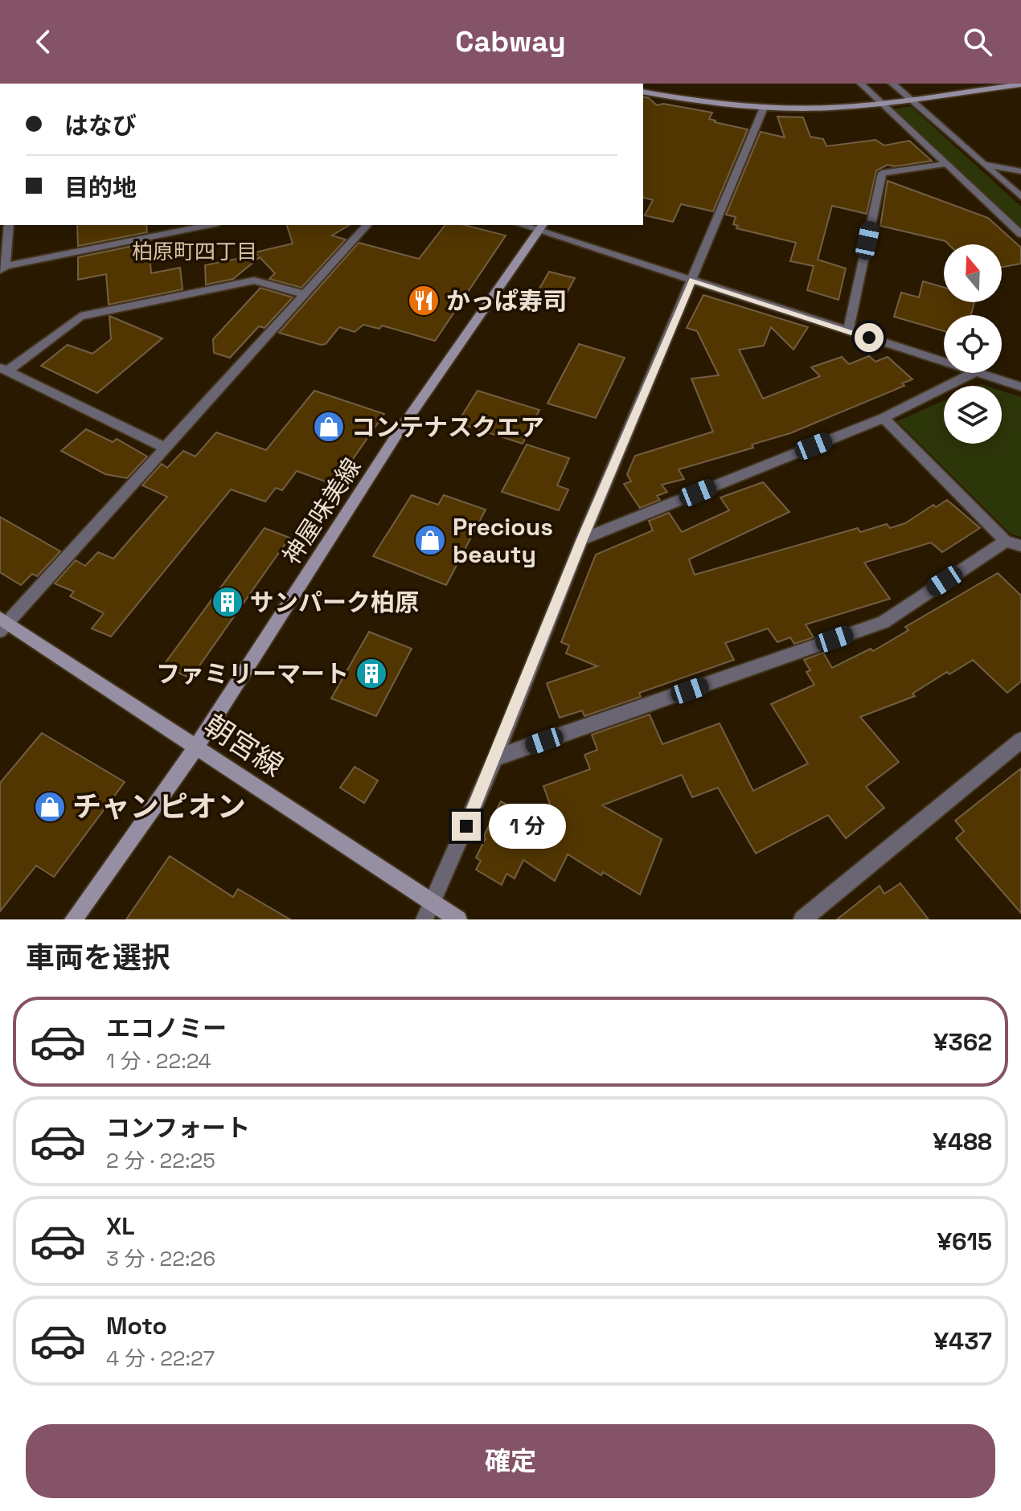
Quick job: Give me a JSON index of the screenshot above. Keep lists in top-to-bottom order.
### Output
{
  "streets": {
    "street": ["神屋味美線", "朝宮線"]
  },
  "crossings": [
    ["神屋味美線", "朝宮線"]
  ],
  "districts": ["柏原町四丁目"],
  "places": {
    "restaurant": ["かっぱ寿司"],
    "shop": ["コンテナスクエア", "Precious beauty", "チャンピオン"],
    "building": ["サンパーク柏原", "ファミリーマート"]
  },
  "north": "top",
  "page": {
    "header": "Cabway",
    "banner": ["はなび", "目的地"],
    "bubble": "1 分",
    "heading": "車両を選択",
    "list": [
      {
        "name": "エコノミー",
        "note": "1 分 · 22:24",
        "value": "¥362"
      },
      {
        "name": "コンフォート",
        "note": "2 分 · 22:25",
        "value": "¥488"
      },
      {
        "name": "XL",
        "note": "3 分 · 22:26",
        "value": "¥615"
      },
      {
        "name": "Moto",
        "note": "4 分 · 22:27",
        "value": "¥437"
      }
    ],
    "buttons": "確定"
  }
}
